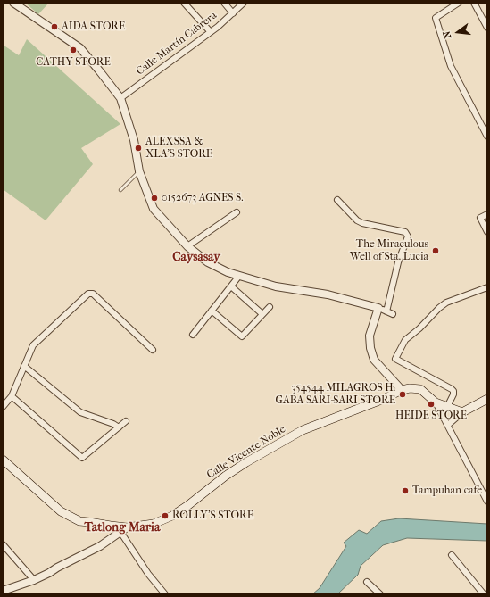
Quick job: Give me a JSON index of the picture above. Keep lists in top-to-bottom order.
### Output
{
  "streets": {
    "main road": ["Calle Vicente Noble"],
    "street": ["Calle Martín Cabrera"]
  },
  "districts": ["Caysasay", "Tatlong Maria"],
  "places": [
    "AIDA STORE",
    "CATHY STORE",
    "ALEXSSA & XLA'S STORE",
    "0152673 AGNES S.",
    "The Miraculous Well of Sta. Lucia",
    "354544 MILAGROS H. GABA SARI-SARI STORE",
    "HEIDE STORE",
    "Tampuhan cafe",
    "ROLLY'S STORE"
  ],
  "north": "left"
}
